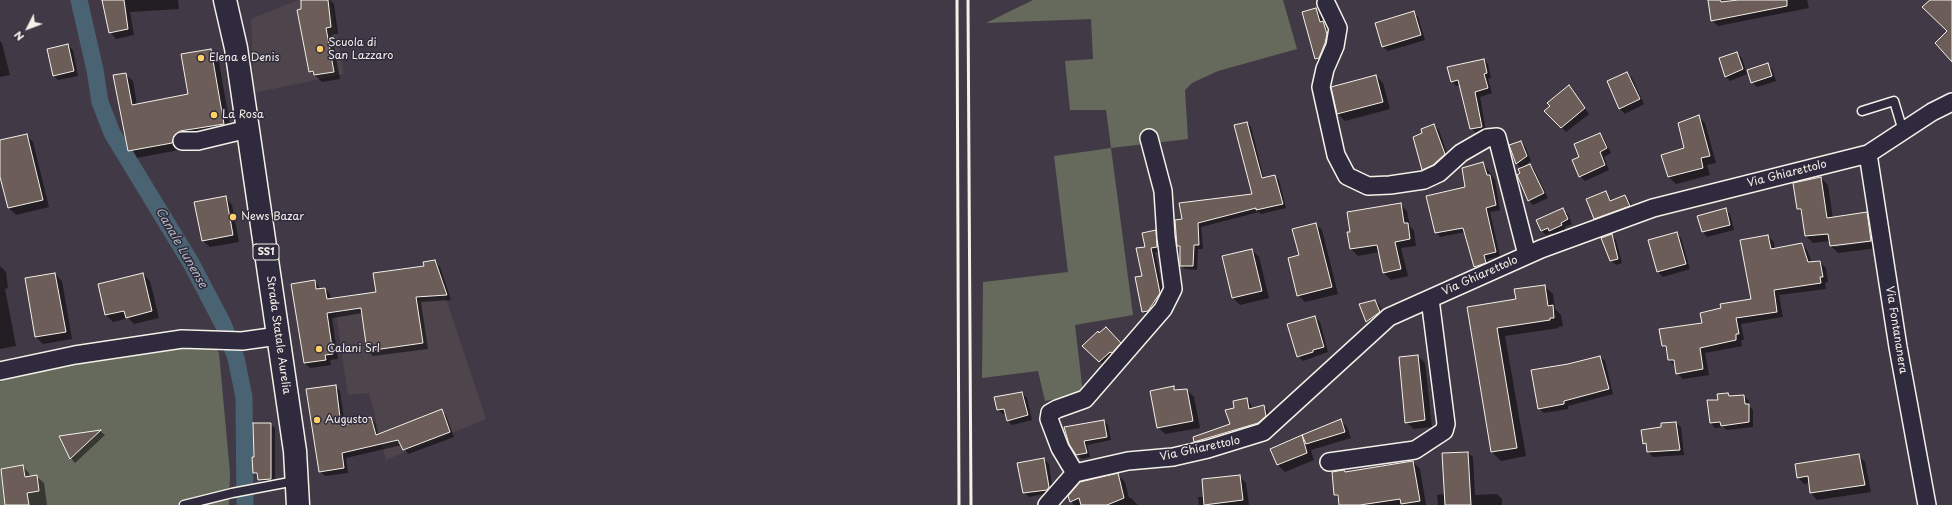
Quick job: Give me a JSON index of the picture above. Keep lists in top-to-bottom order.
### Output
{
  "streets": {
    "main road": ["SS1", "Strada Statale Aurelia"],
    "street": ["Via Ghiarettolo", "Via Fontananera"]
  },
  "crossings": [
    ["Via Ghiarettolo", "Via Fontananera"]
  ],
  "water": ["Canale Lunense"],
  "places": [
    "Scuola di San Lazzaro",
    "Elena e Denis",
    "La Rosa",
    "News Bazar",
    "Calani Srl",
    "Augusto"
  ],
  "north": "bottom left"
}
